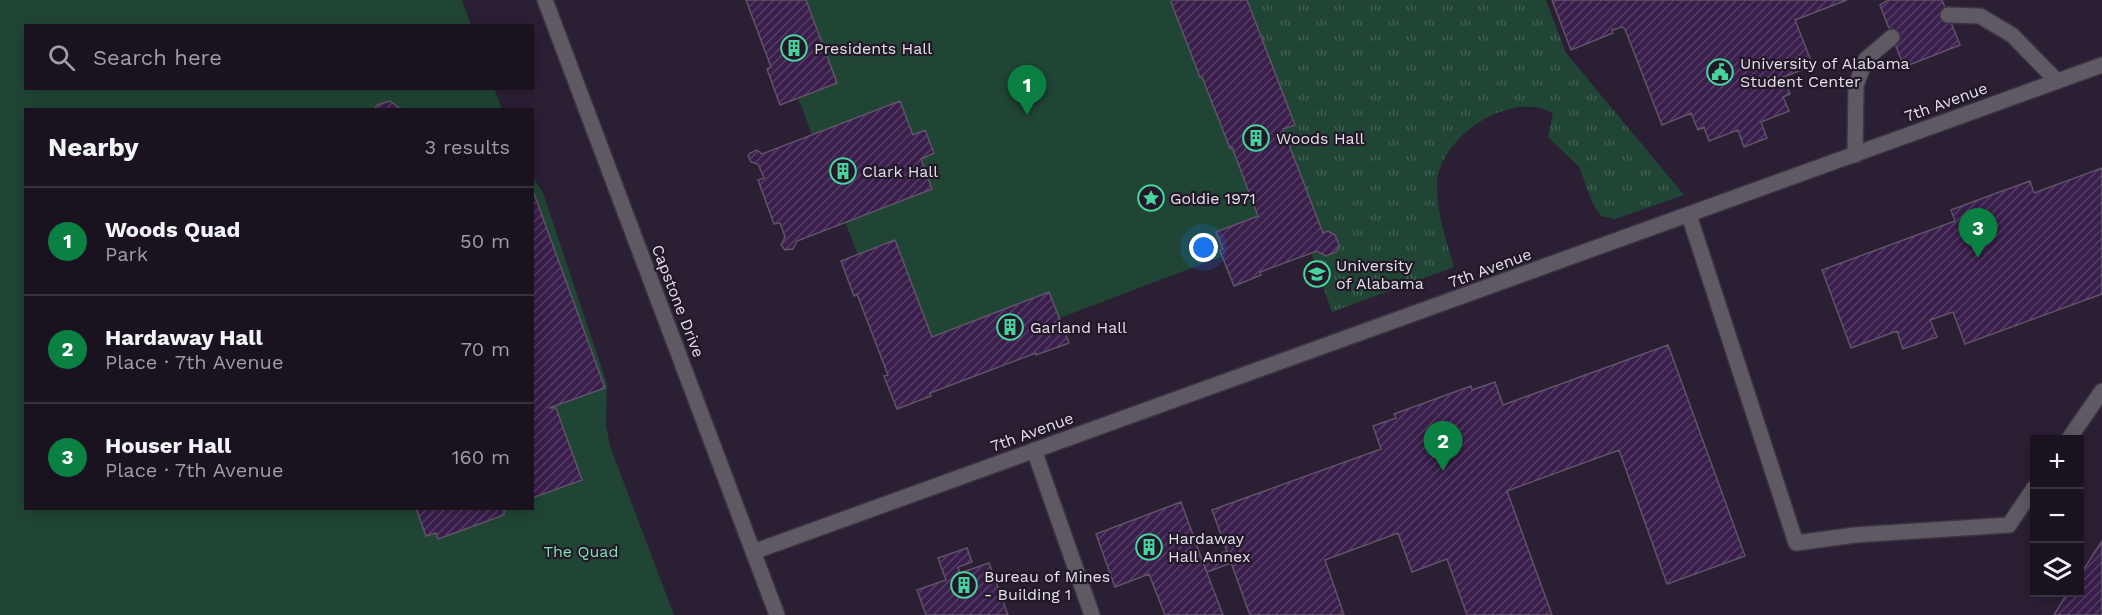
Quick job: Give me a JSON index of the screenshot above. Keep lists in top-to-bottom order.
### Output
{
  "streets": {
    "street": ["7th Avenue", "Capstone Drive"]
  },
  "crossings": [
    ["7th Avenue", "Capstone Drive"]
  ],
  "parks": ["The Quad"],
  "places": {
    "building": [
      "Presidents Hall",
      "Woods Hall",
      "Clark Hall",
      "Garland Hall",
      "Hardaway Hall Annex",
      "Bureau of Mines - Building 1"
    ],
    "public building": ["University of Alabama Student Center"],
    "place": ["Goldie 1971"],
    "school or university": ["University of Alabama"]
  },
  "page": {
    "search": "Search here",
    "pins": ["1", "3", "2"],
    "heading": ["Nearby", "3 results"],
    "list": [
      {
        "mark": "1",
        "name": "Woods Quad",
        "note": "Park",
        "value": "50 m"
      },
      {
        "mark": "2",
        "name": "Hardaway Hall",
        "note": "Place · 7th Avenue",
        "value": "70 m"
      },
      {
        "mark": "3",
        "name": "Houser Hall",
        "note": "Place · 7th Avenue",
        "value": "160 m"
      }
    ],
    "map_buttons": ["+", "−"]
  }
}
